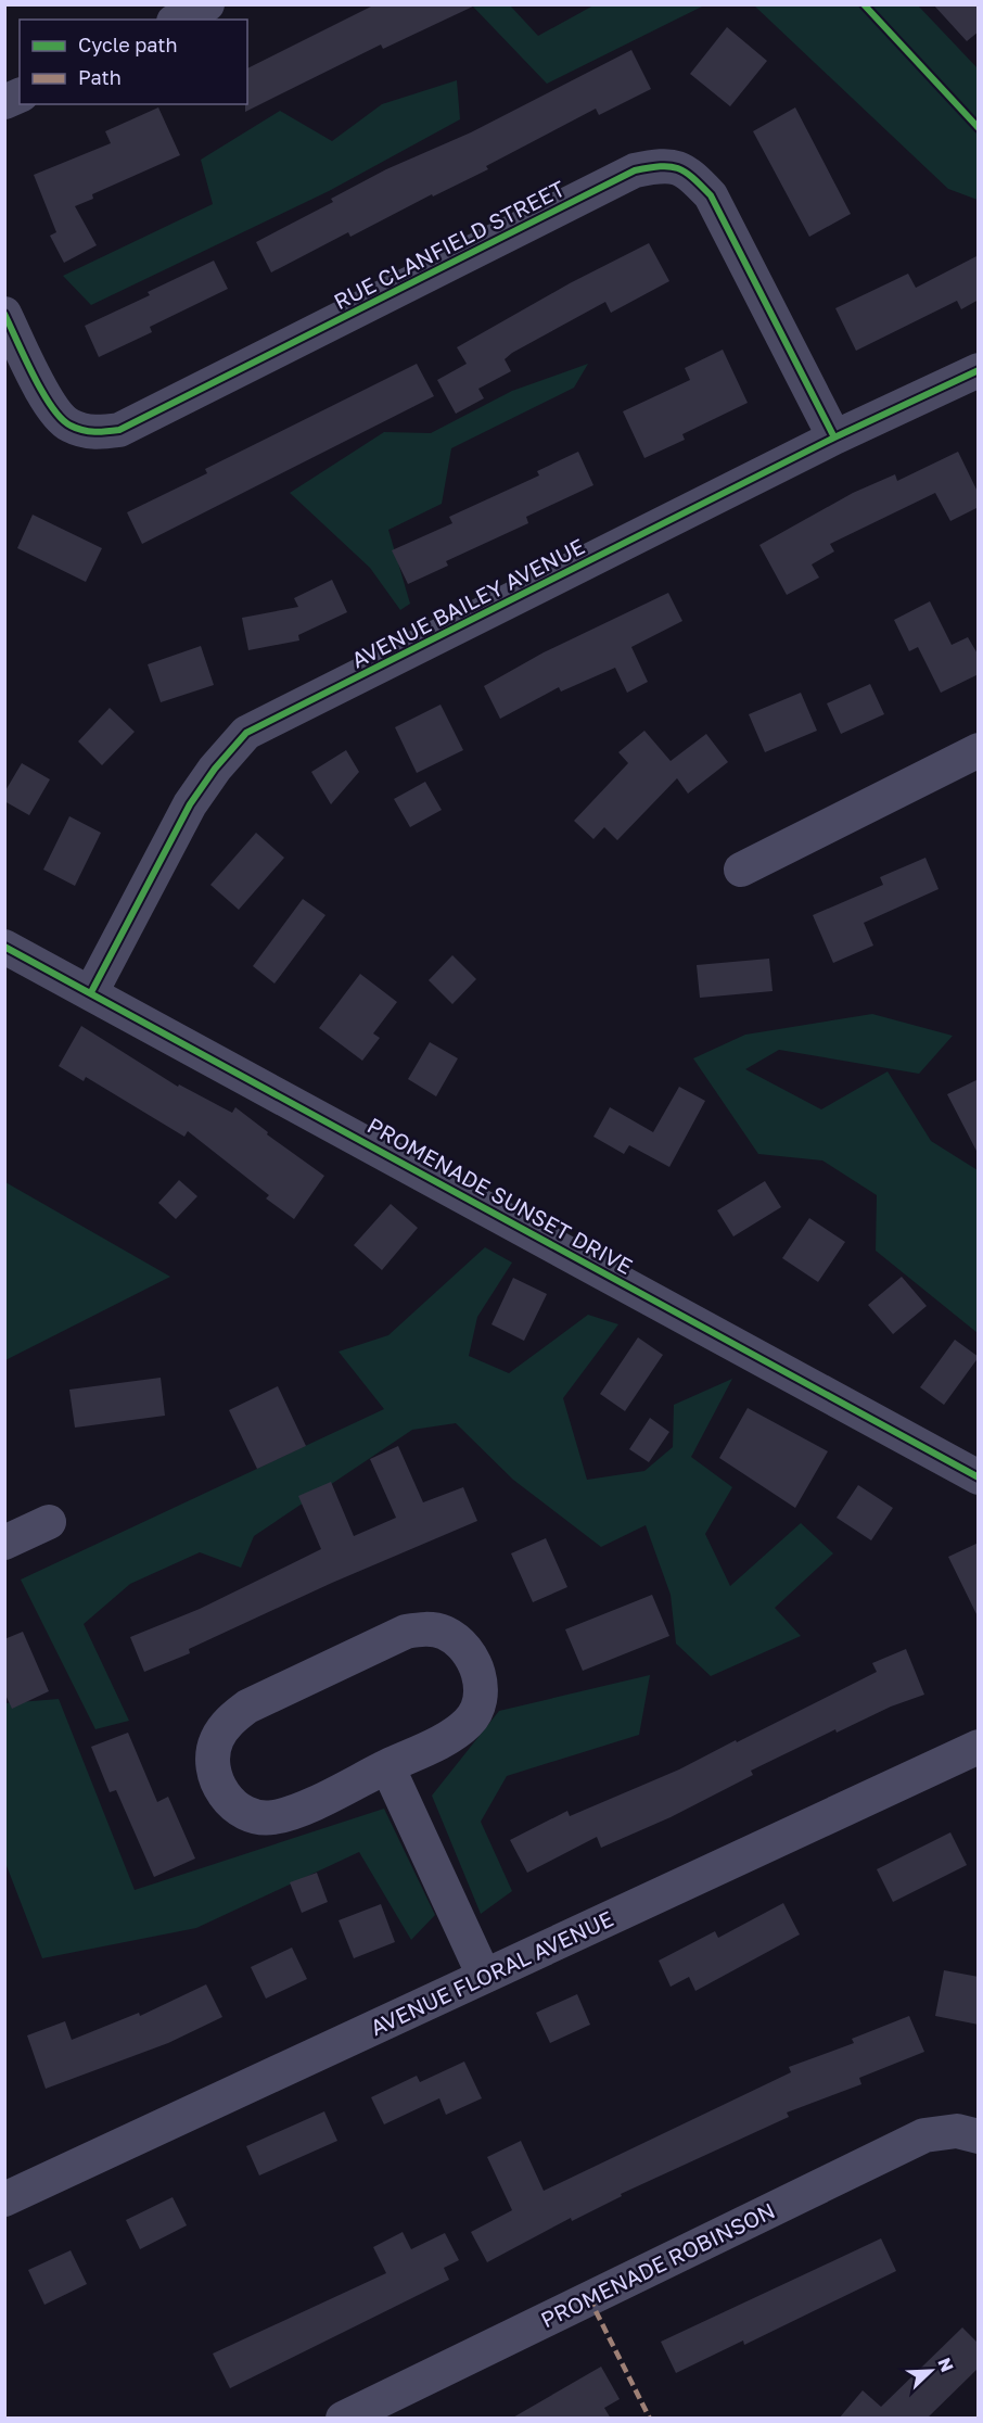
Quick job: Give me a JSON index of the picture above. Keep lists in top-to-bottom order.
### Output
{
  "streets": {
    "street": [
      "RUE CLANFIELD STREET",
      "AVENUE BAILEY AVENUE",
      "PROMENADE SUNSET DRIVE",
      "AVENUE FLORAL AVENUE",
      "PROMENADE ROBINSON"
    ]
  },
  "crossings": [
    ["RUE CLANFIELD STREET", "AVENUE BAILEY AVENUE"],
    ["AVENUE BAILEY AVENUE", "PROMENADE SUNSET DRIVE"]
  ],
  "legend": ["Cycle path", "Path"],
  "north": "top right"
}
